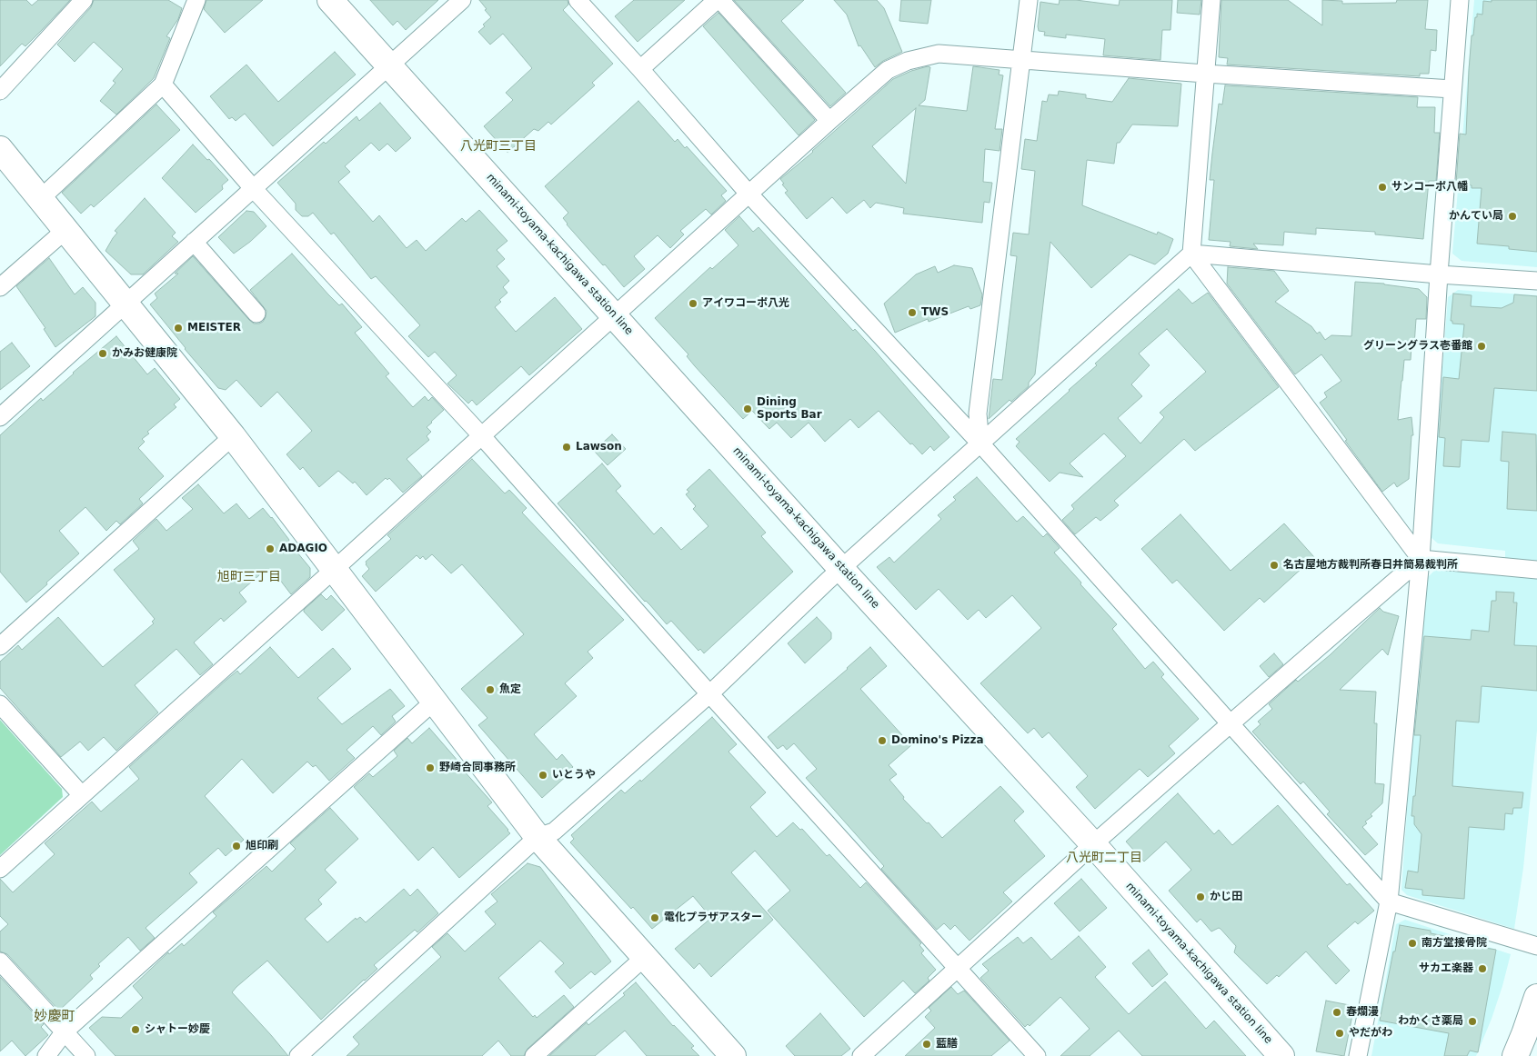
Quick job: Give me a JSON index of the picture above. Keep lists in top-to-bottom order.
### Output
{
  "streets": {
    "main road": ["minami-toyama-kachigawa station line"]
  },
  "districts": [
    "八光町三丁目",
    "旭町三丁目",
    "八光町二丁目",
    "妙慶町"
  ],
  "places": [
    "サンコーポ八幡",
    "かんてい局",
    "アイワコーポ八光",
    "TWS",
    "MEISTER",
    "グリーングラス壱番館",
    "かみお健康院",
    "Dining Sports Bar",
    "Lawson",
    "ADAGIO",
    "名古屋地方裁判所春日井簡易裁判所",
    "魚定",
    "Domino's Pizza",
    "野崎合同事務所",
    "いとうや",
    "旭印刷",
    "かじ田",
    "電化プラザアスター",
    "南方堂接骨院",
    "サカエ楽器",
    "春爛漫",
    "わかくさ薬局",
    "シャトー妙慶",
    "やだがわ",
    "藍膳"
  ]
}
